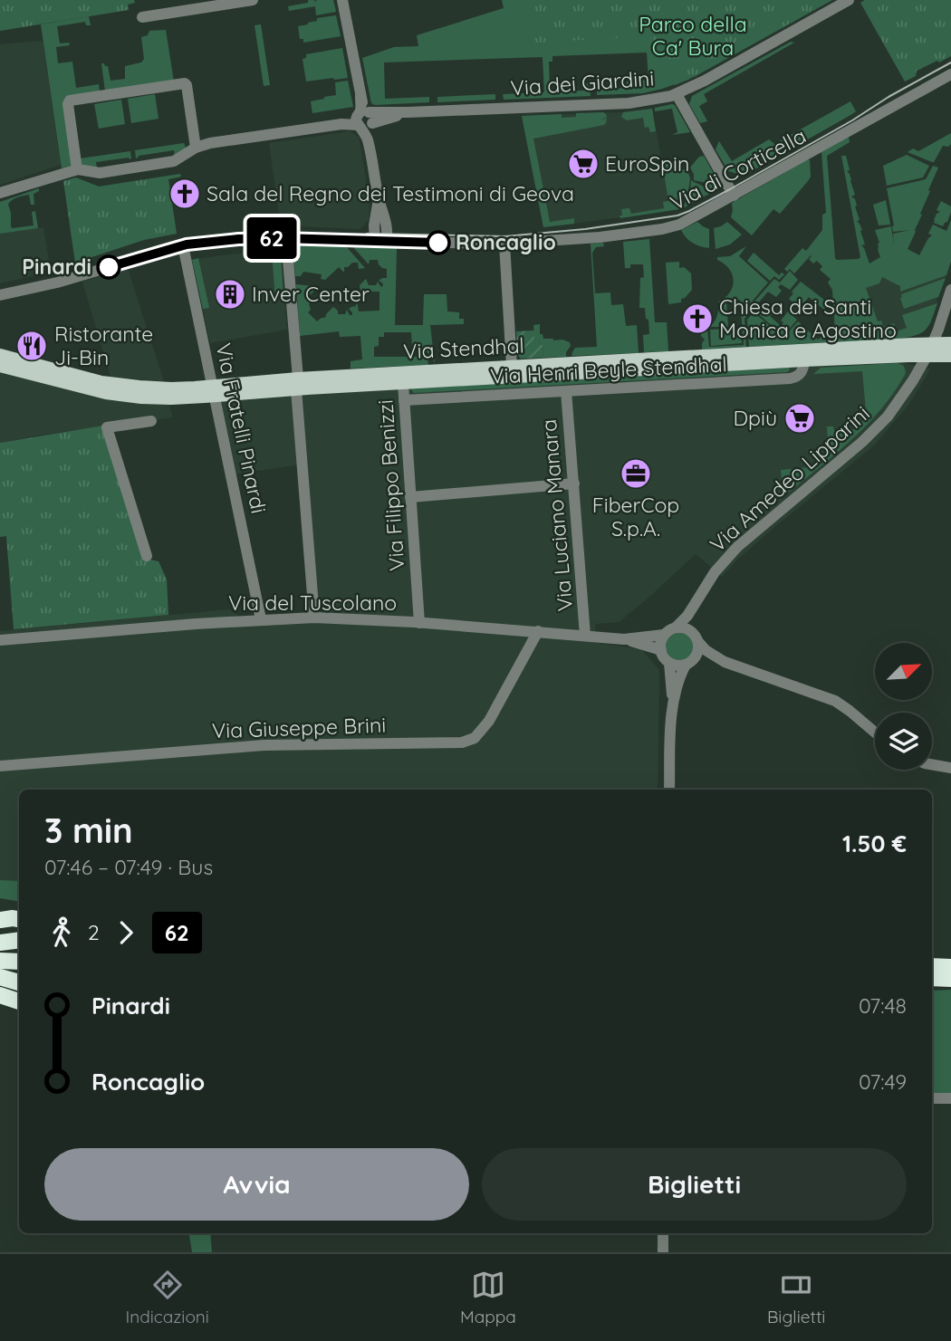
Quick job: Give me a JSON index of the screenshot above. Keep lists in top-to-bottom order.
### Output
{
  "streets": {
    "main road": ["Via Stendhal"],
    "street": [
      "Via dei Giardini",
      "Via di Corticella",
      "Via Henri Beyle Stendhal",
      "Via Fratelli Pinardi",
      "Via Amedeo Lipparini",
      "Via Filippo Benizzi",
      "Via Luciano Manara",
      "Via del Tuscolano",
      "Via Giuseppe Brini"
    ]
  },
  "crossings": [
    ["Via di Corticella", "Via Fratelli Pinardi"],
    ["Via Stendhal", "Via Henri Beyle Stendhal"],
    ["Via Stendhal", "Via Fratelli Pinardi"],
    ["Via Stendhal", "Via Amedeo Lipparini"],
    ["Via Stendhal", "Via Filippo Benizzi"],
    ["Via Henri Beyle Stendhal", "Via Filippo Benizzi"],
    ["Via Henri Beyle Stendhal", "Via Luciano Manara"],
    ["Via Fratelli Pinardi", "Via del Tuscolano"],
    ["Via Filippo Benizzi", "Via del Tuscolano"],
    ["Via Luciano Manara", "Via del Tuscolano"],
    ["Via del Tuscolano", "Via Giuseppe Brini"]
  ],
  "parks": ["Parco della Ca' Bura"],
  "places": {
    "supermarket": ["EuroSpin", "Dpiù"],
    "church": ["Sala del Regno dei Testimoni di Geova", "Chiesa dei Santi Monica e Agostino"],
    "other": ["Roncaglio", "Pinardi"],
    "building": ["Inver Center"],
    "restaurant": ["Ristorante Ji-Bin"],
    "office": ["FiberCop S.p.A."]
  },
  "lines": ["bus line 62"],
  "north": "top right",
  "page": {
    "on_map": "62",
    "heading": ["3 min", "07:46 – 07:49 · Bus", "1.50 €"],
    "legs": ["2", "62"],
    "list": [
      {
        "name": "Pinardi",
        "value": "07:48"
      },
      {
        "name": "Roncaglio",
        "value": "07:49"
      }
    ],
    "buttons": ["Avvia", "Biglietti"],
    "tabs": ["Indicazioni", "Mappa", "Biglietti"]
  }
}
